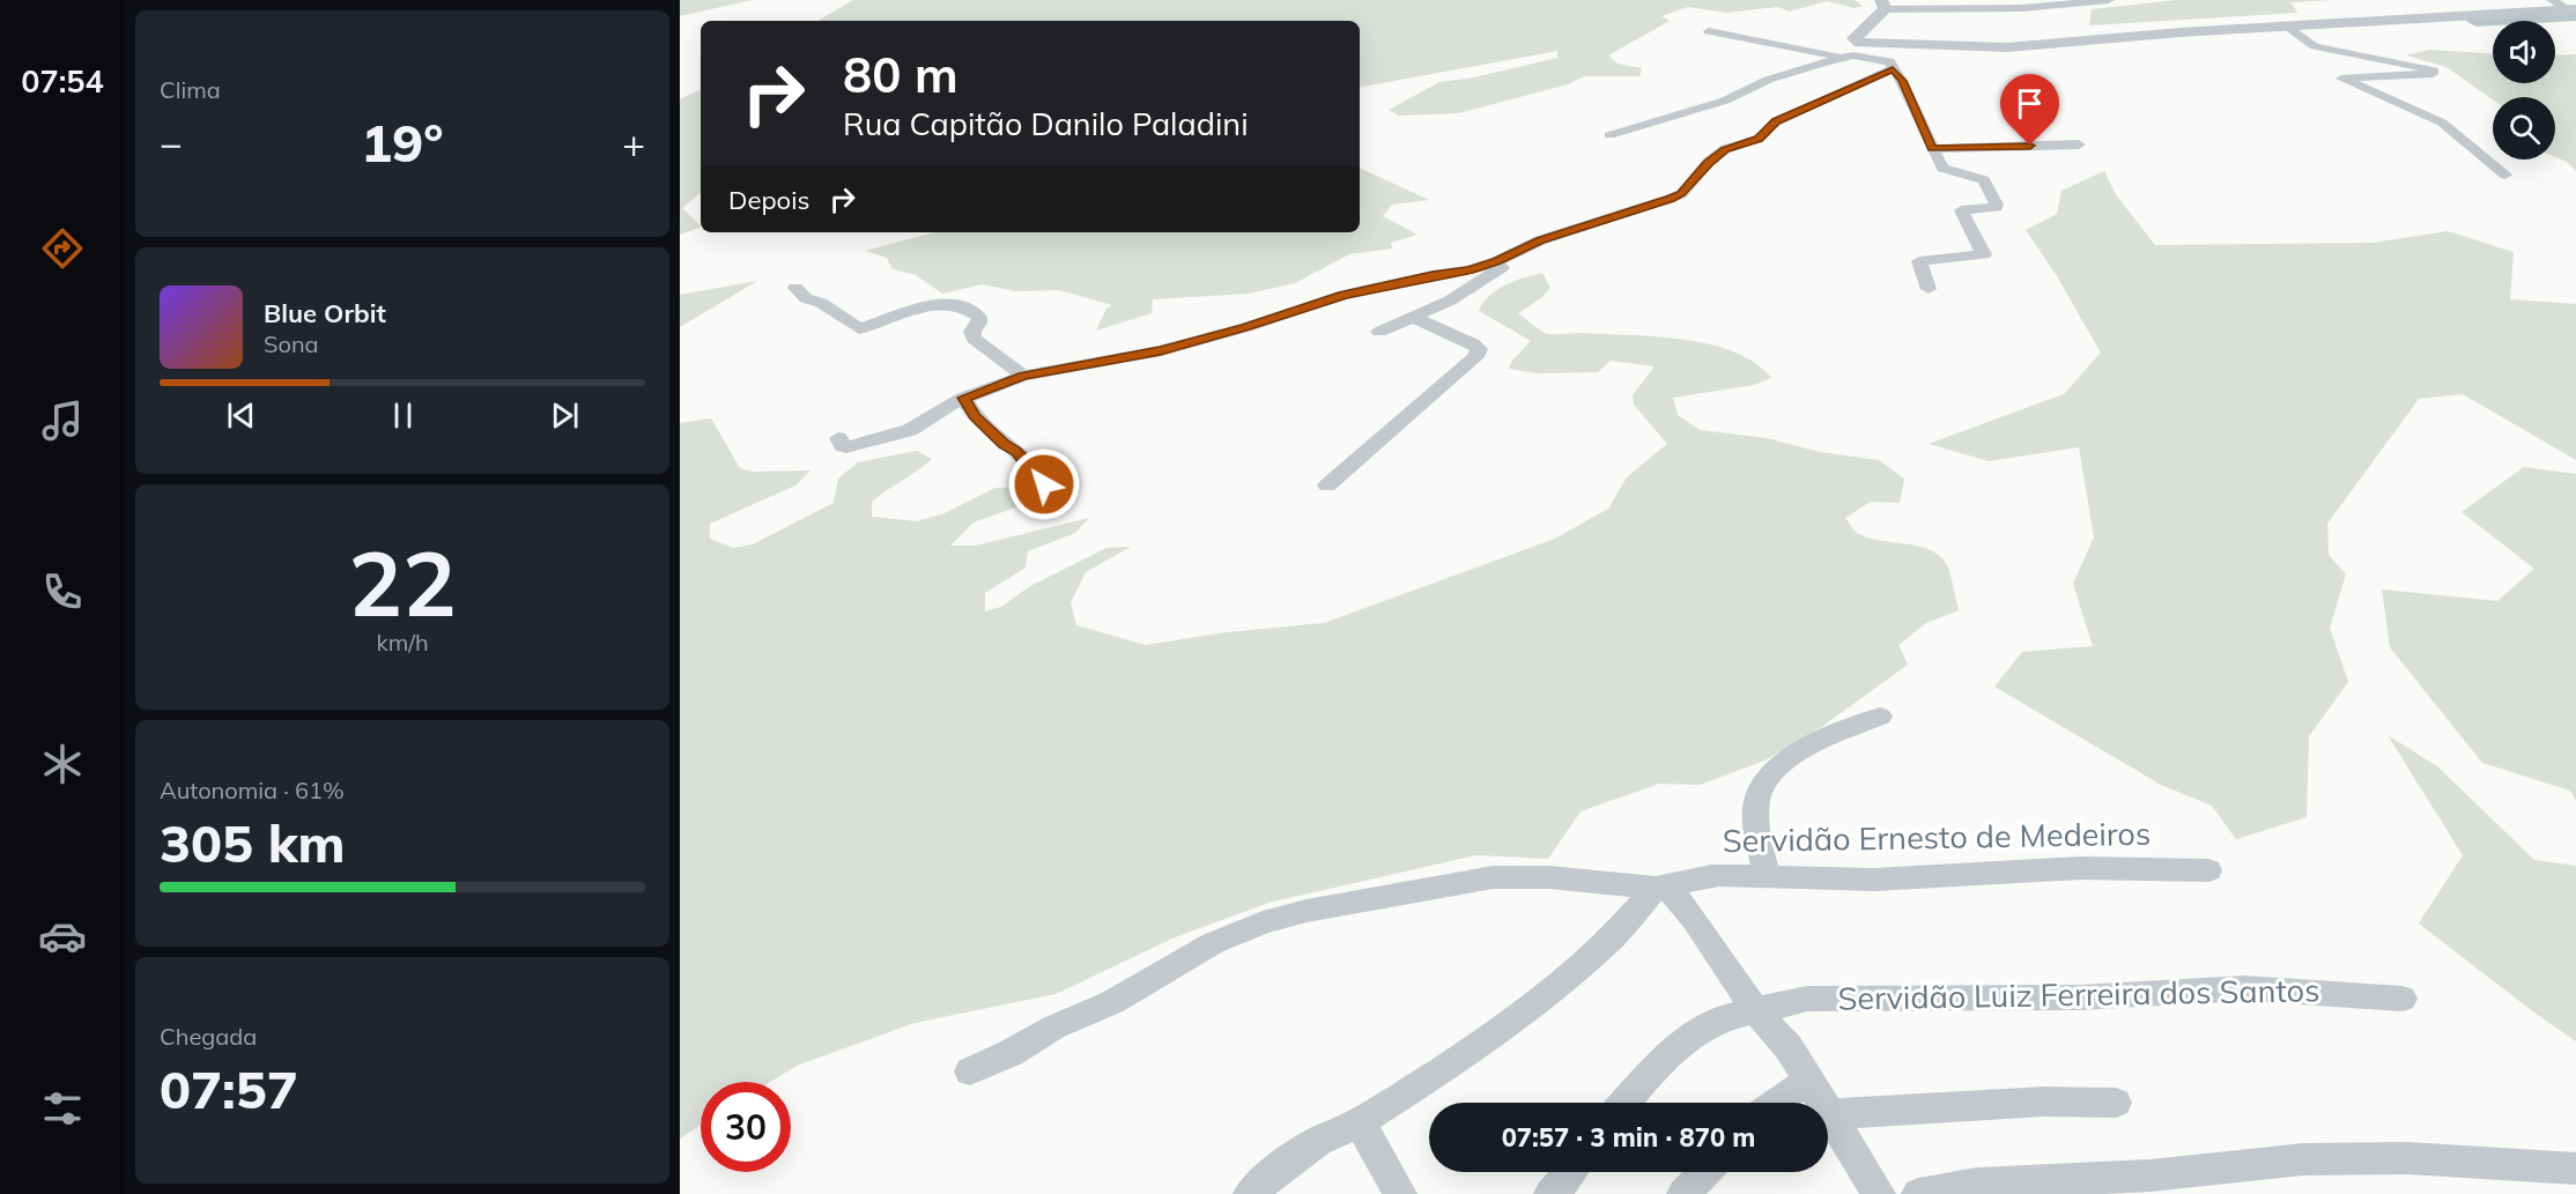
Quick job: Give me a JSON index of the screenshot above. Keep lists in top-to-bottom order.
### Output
{
  "streets": {
    "street": ["Servidão Ernesto de Medeiros", "Servidão Luiz Ferreira dos Santos"]
  },
  "page": {
    "tabs": "07:54",
    "tile": [
      "Clima",
      ["22", "km/h"],
      ["Autonomia · 61%", "305 km"],
      ["Chegada", "07:57"]
    ],
    "turn": ["80 m", "Rua Capitão Danilo Paladini"],
    "heat": ["−", "19°", "+"],
    "then": "Depois",
    "song": ["Blue Orbit", "Sona"],
    "limit": "30",
    "trip": "07:57 · 3 min · 870 m"
  }
}
